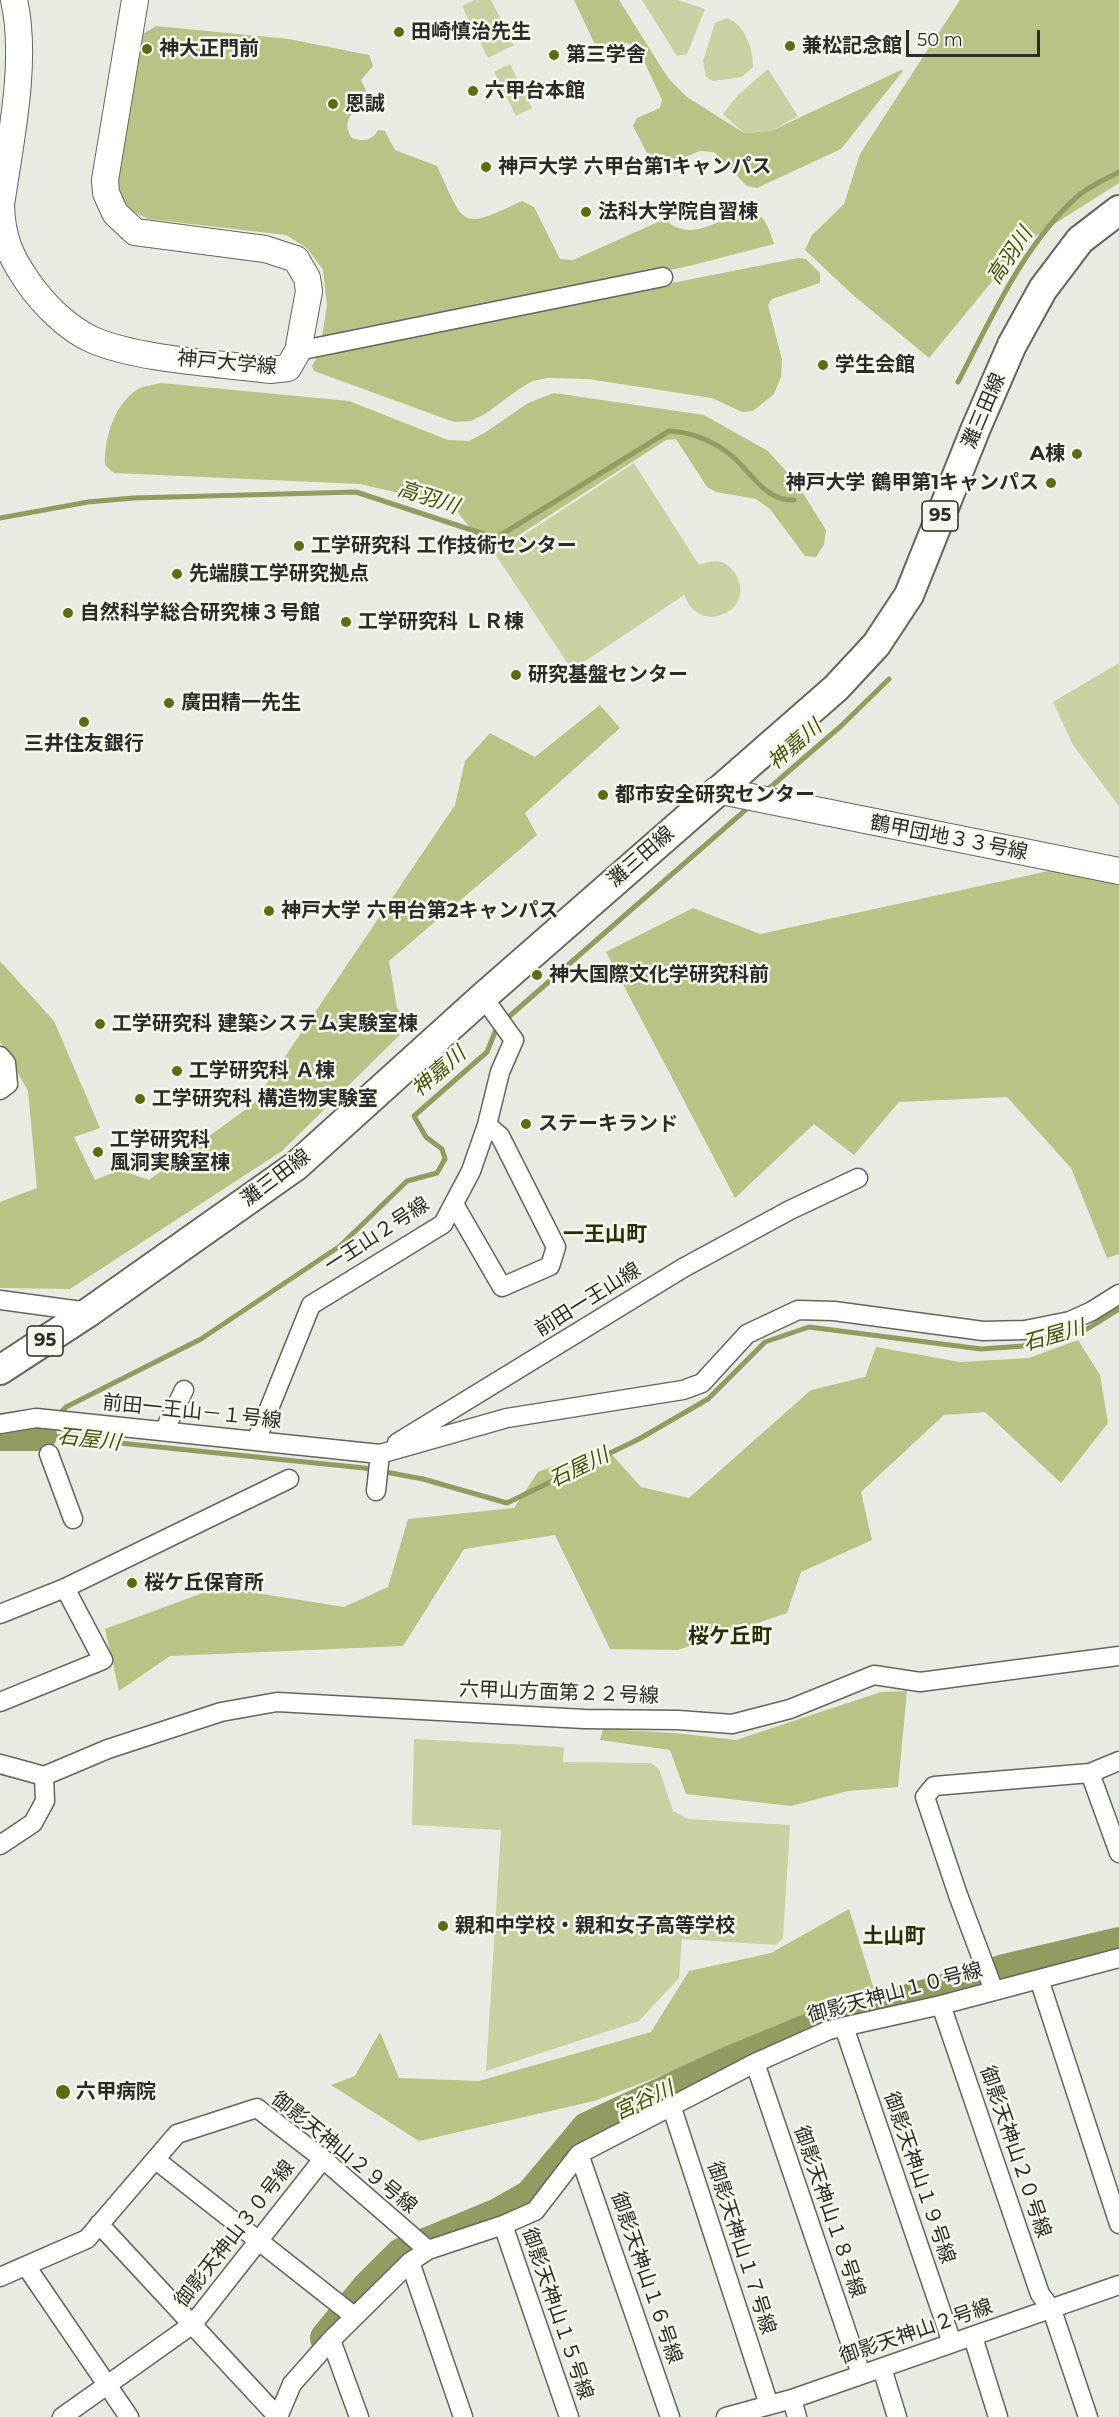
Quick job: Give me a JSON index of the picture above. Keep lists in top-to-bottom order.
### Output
{
  "streets": {
    "main road": ["灘三田線", "95"],
    "street": [
      "神戸大学線",
      "鶴甲団地３３号線",
      "一王山２号線",
      "前田一王山線",
      "前田一王山－１号線",
      "六甲山方面第２２号線",
      "御影天神山１０号線",
      "御影天神山２０号線",
      "御影天神山２９号線",
      "御影天神山１９号線",
      "御影天神山１８号線",
      "御影天神山３０号線",
      "御影天神山１７号線",
      "御影天神山１６号線",
      "御影天神山１５号線",
      "御影天神山２号線"
    ]
  },
  "crossings": [
    ["灘三田線", "鶴甲団地３３号線"],
    ["灘三田線", "一王山２号線"],
    ["一王山２号線", "前田一王山－１号線"],
    ["前田一王山線", "前田一王山－１号線"],
    ["御影天神山１０号線", "御影天神山２０号線"],
    ["御影天神山１０号線", "御影天神山２９号線"],
    ["御影天神山１０号線", "御影天神山１９号線"],
    ["御影天神山１０号線", "御影天神山１８号線"],
    ["御影天神山１０号線", "御影天神山１７号線"],
    ["御影天神山１０号線", "御影天神山１６号線"],
    ["御影天神山１０号線", "御影天神山１５号線"],
    ["御影天神山２０号線", "御影天神山２号線"],
    ["御影天神山２９号線", "御影天神山３０号線"],
    ["御影天神山１９号線", "御影天神山２号線"],
    ["御影天神山１８号線", "御影天神山２号線"],
    ["御影天神山１７号線", "御影天神山２号線"]
  ],
  "districts": ["一王山町", "桜ケ丘町", "土山町"],
  "water": [
    "高羽川",
    "神嘉川",
    "石屋川",
    "宮谷川"
  ],
  "places": [
    "田崎慎治先生",
    "兼松記念館",
    "神大正門前",
    "第三学舎",
    "六甲台本館",
    "恩誠",
    "神戸大学 六甲台第1キャンパス",
    "法科大学院自習棟",
    "学生会館",
    "A棟",
    "神戸大学 鶴甲第1キャンパス",
    "工学研究科 工作技術センター",
    "先端膜工学研究拠点",
    "自然科学総合研究棟３号館",
    "工学研究科 ＬＲ棟",
    "研究基盤センター",
    "廣田精一先生",
    "三井住友銀行",
    "都市安全研究センター",
    "神戸大学 六甲台第2キャンパス",
    "神大国際文化学研究科前",
    "工学研究科 建築システム実験室棟",
    "工学研究科 Ａ棟",
    "工学研究科 構造物実験室",
    "ステーキランド",
    "工学研究科 風洞実験室棟",
    "桜ケ丘保育所",
    "親和中学校・親和女子高等学校",
    "六甲病院"
  ],
  "scale_bar": "50 m"
}
